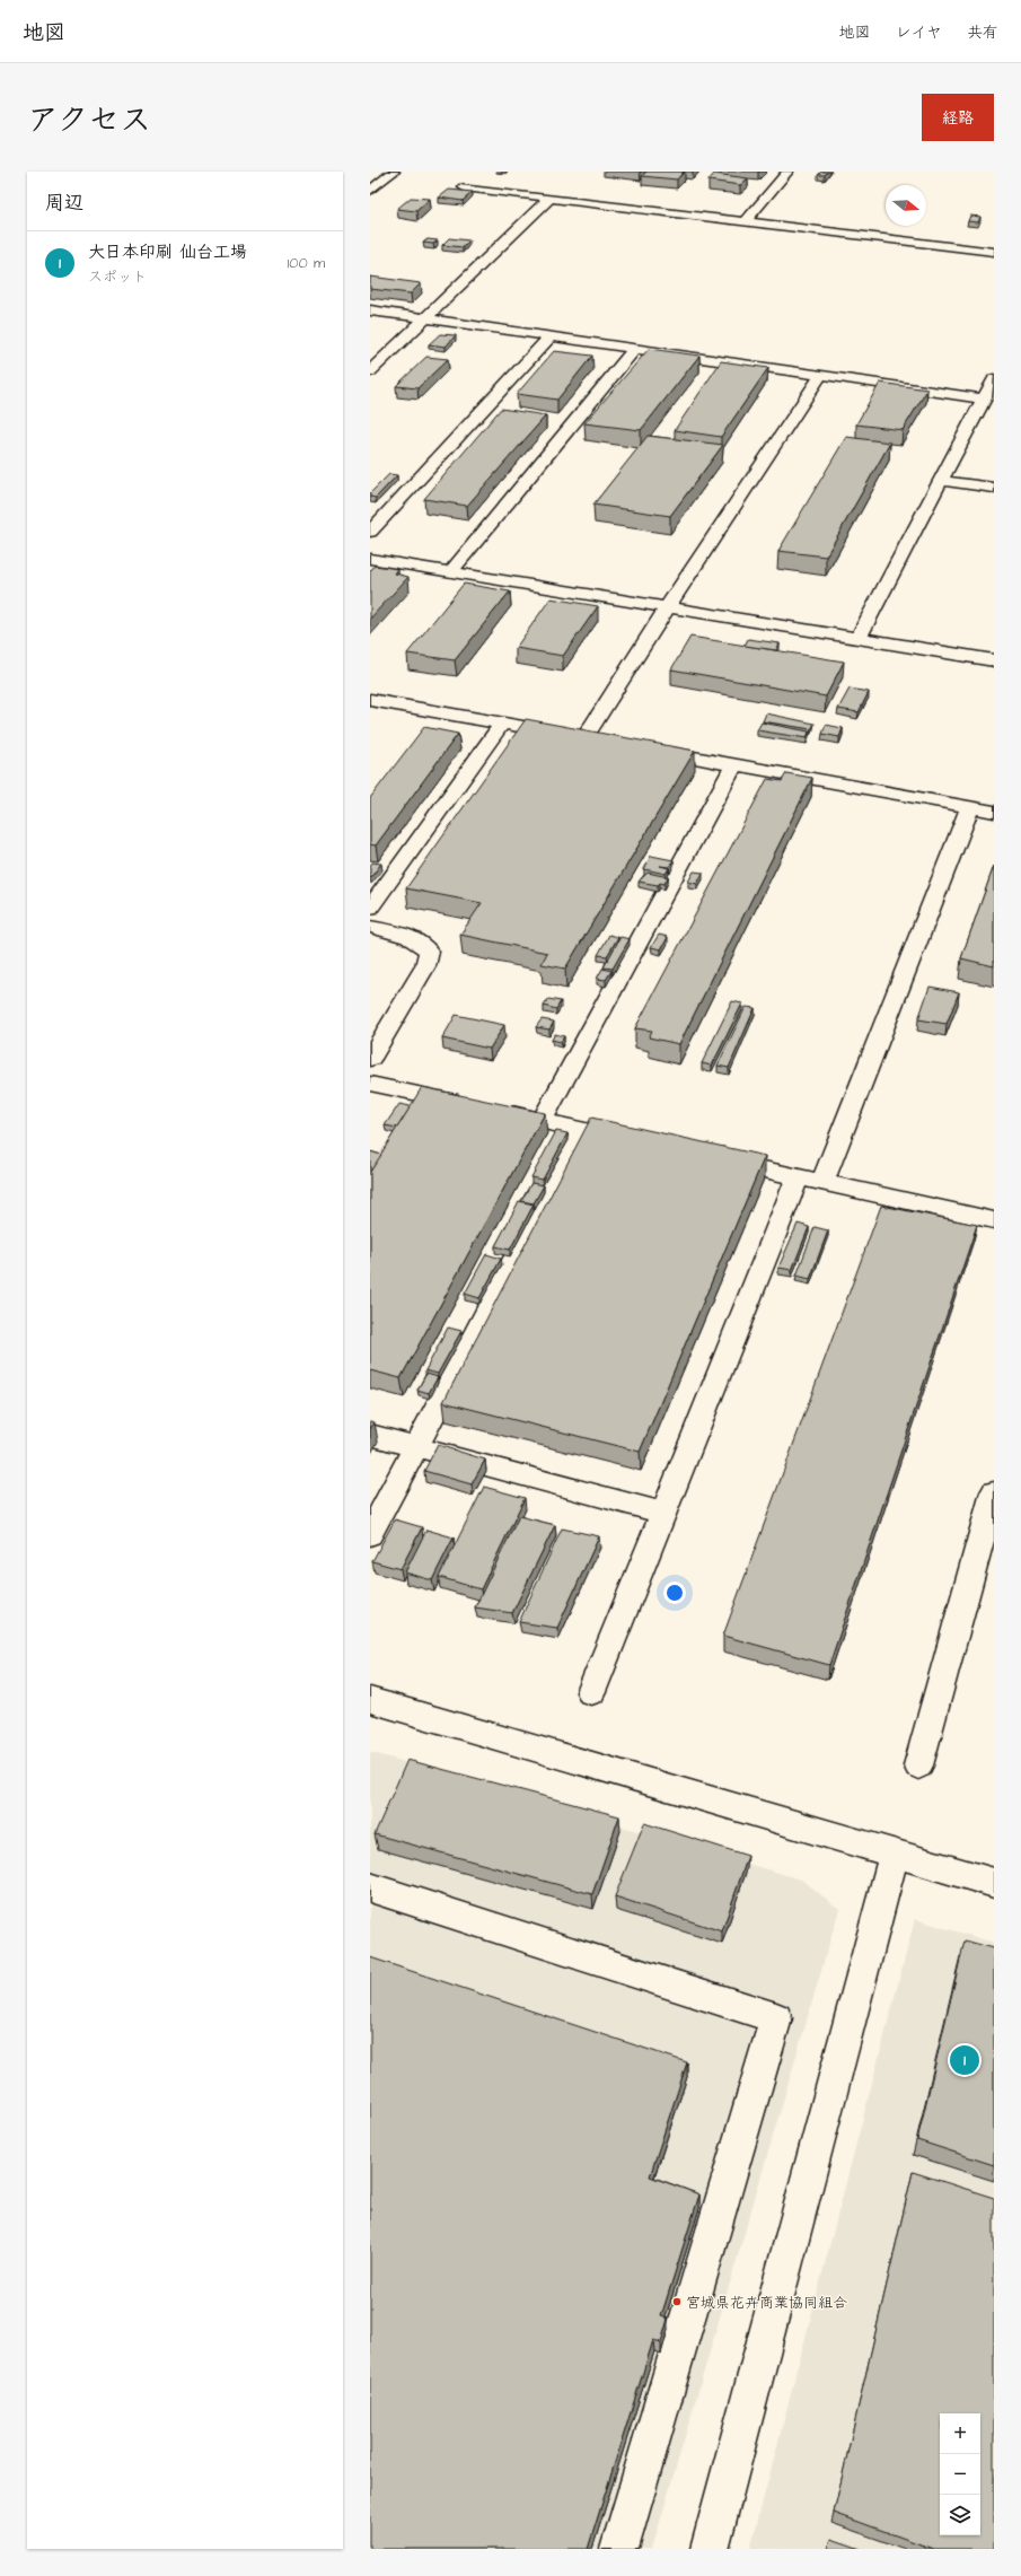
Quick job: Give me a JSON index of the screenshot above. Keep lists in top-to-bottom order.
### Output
{
  "places": ["宮城県花卉商業協同組合"],
  "north": "right",
  "page": {
    "header": "地図",
    "nav": ["地図", "レイヤ", "共有"],
    "title": "アクセス",
    "buttons": "経路",
    "heading": "周辺",
    "list": [
      {
        "mark": "1",
        "name": "大日本印刷 仙台工場",
        "note": "スポット",
        "value": "100 m"
      }
    ],
    "pins": "1",
    "map_buttons": ["+", "−"]
  }
}
